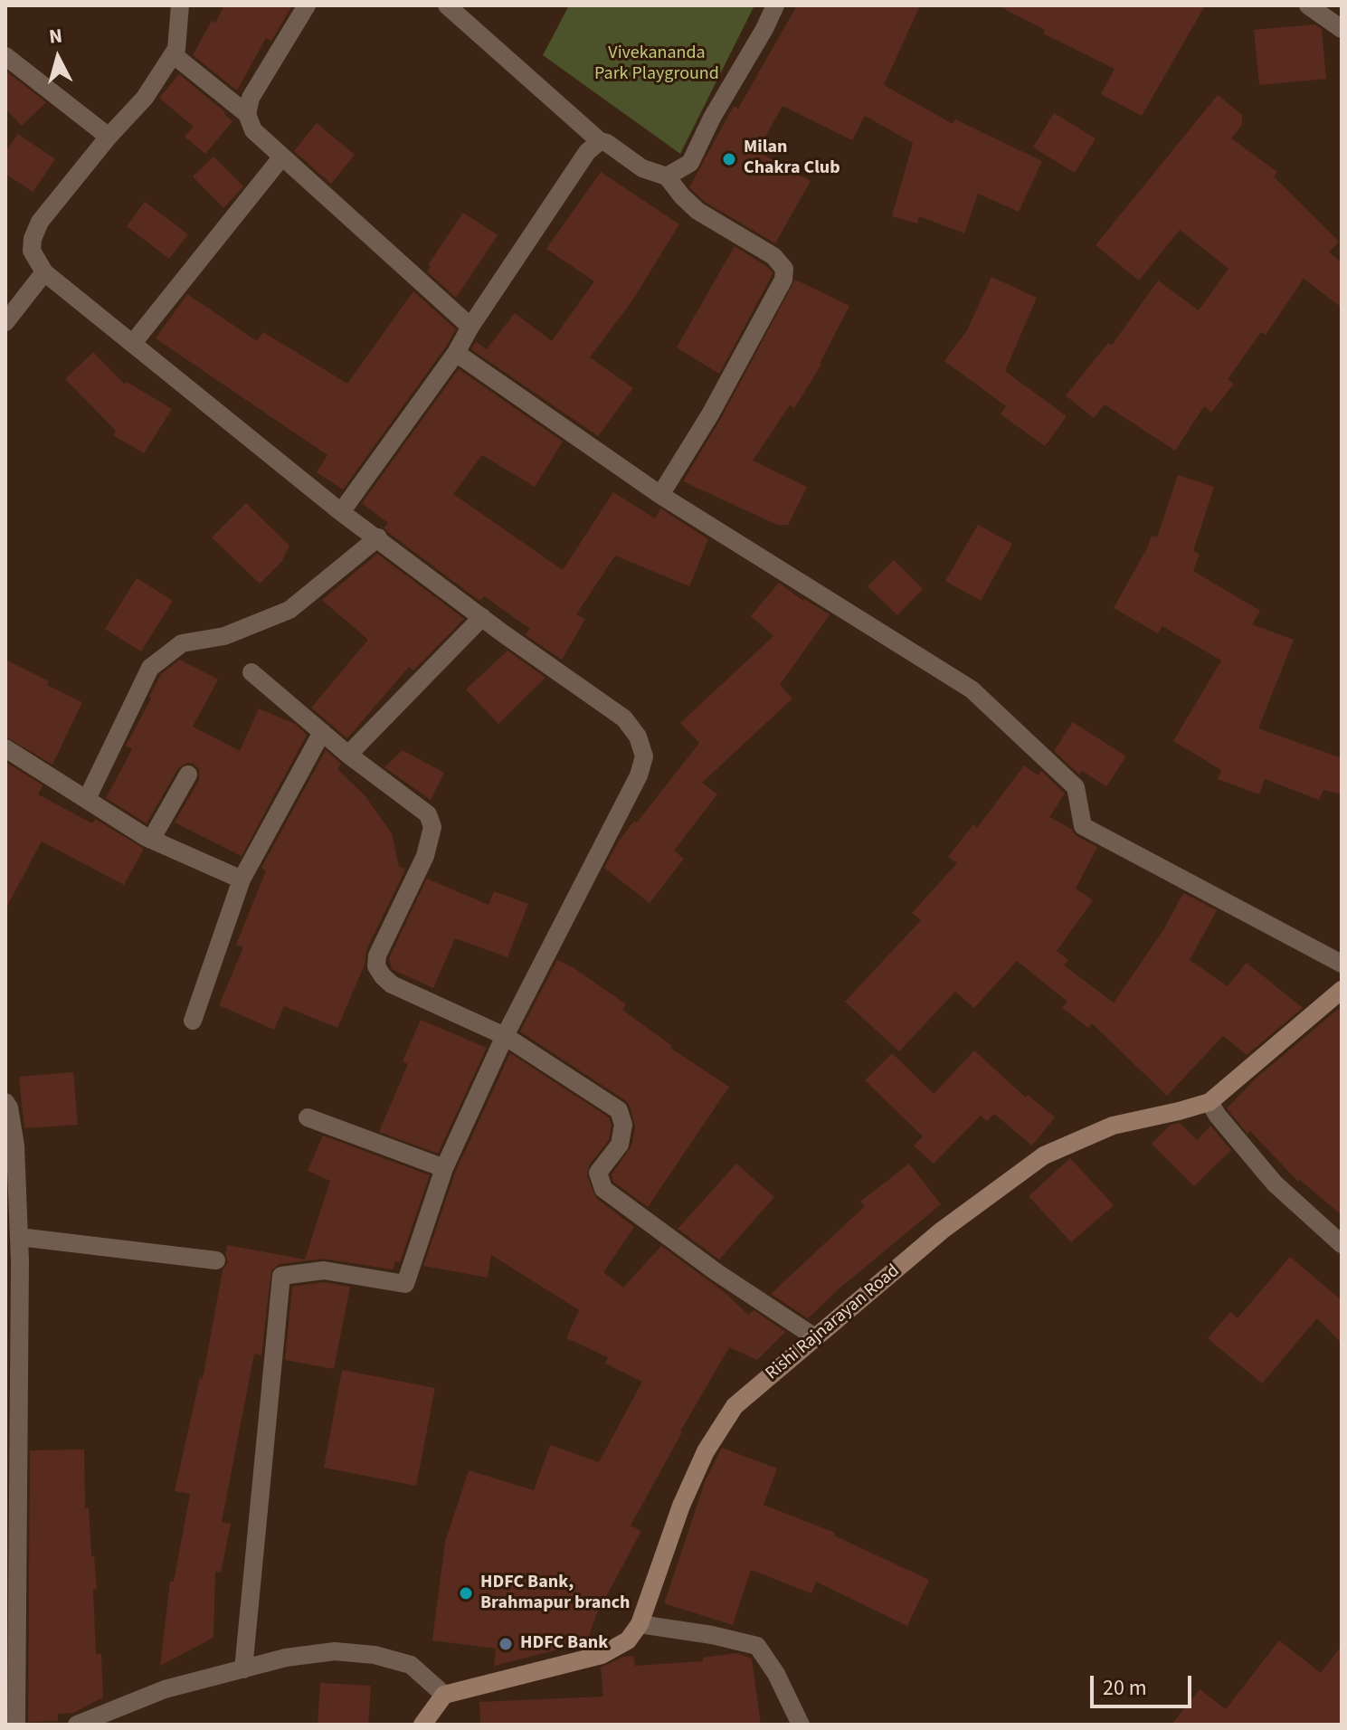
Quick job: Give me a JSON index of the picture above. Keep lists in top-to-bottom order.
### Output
{
  "streets": {
    "main road": ["Rishi Rajnarayan Road"]
  },
  "parks": ["Vivekananda Park Playground"],
  "places": ["Milan Chakra Club", "HDFC Bank, Brahmapur branch", "HDFC Bank"],
  "scale_bar": "20 m",
  "north": "top"
}
